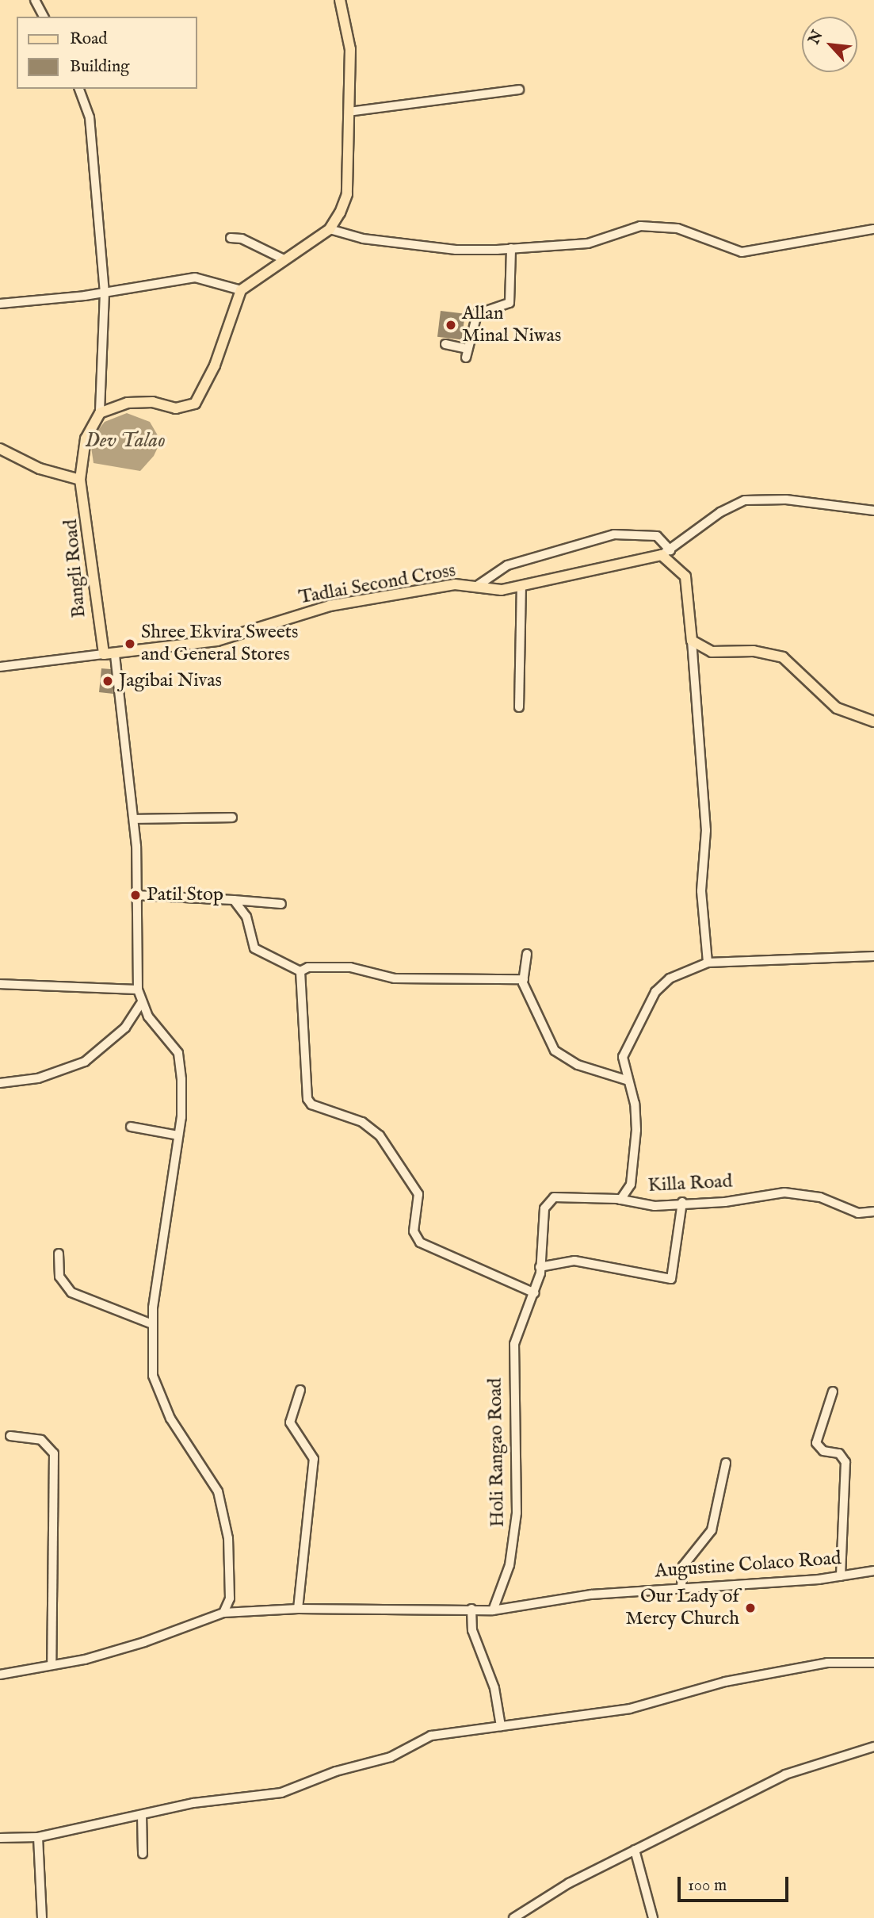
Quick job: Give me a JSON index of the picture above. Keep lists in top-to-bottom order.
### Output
{
  "streets": {
    "main road": ["Bangli Road", "Tadlai Second Cross"],
    "street": ["Killa Road", "Holi Rangao Road", "Augustine Colaco Road"]
  },
  "crossings": [
    ["Bangli Road", "Tadlai Second Cross"],
    ["Killa Road", "Holi Rangao Road"],
    ["Holi Rangao Road", "Augustine Colaco Road"]
  ],
  "water": ["Dev Talao"],
  "places": [
    "Allan Minal Niwas",
    "Shree Ekvira Sweets and General Stores",
    "Jagibai Nivas",
    "Patil Stop",
    "Our Lady of Mercy Church"
  ],
  "legend": ["Road", "Building"],
  "scale_bar": "100 m",
  "north": "top left"
}
